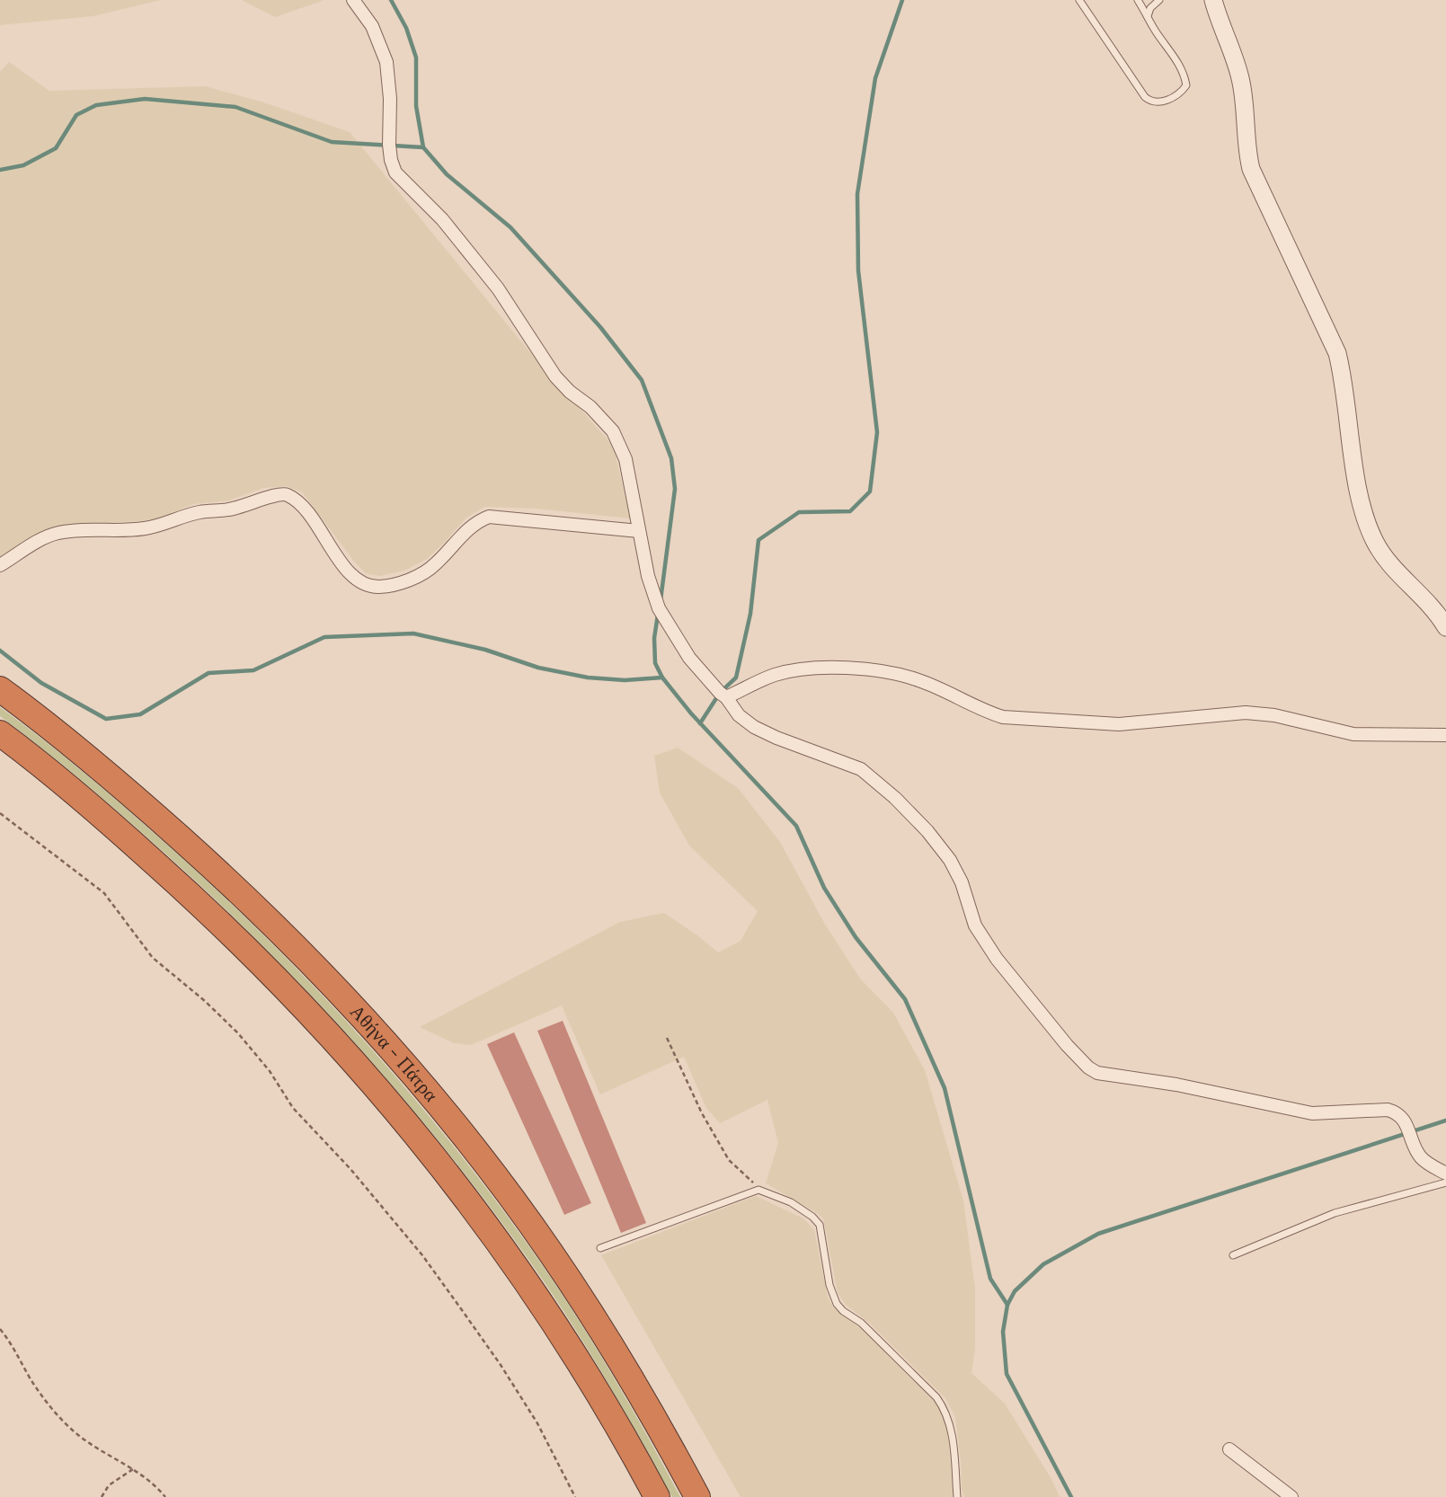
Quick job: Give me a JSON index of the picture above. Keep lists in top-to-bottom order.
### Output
{
  "streets": {
    "highway": ["Αθήνα - Πάτρα"]
  }
}
